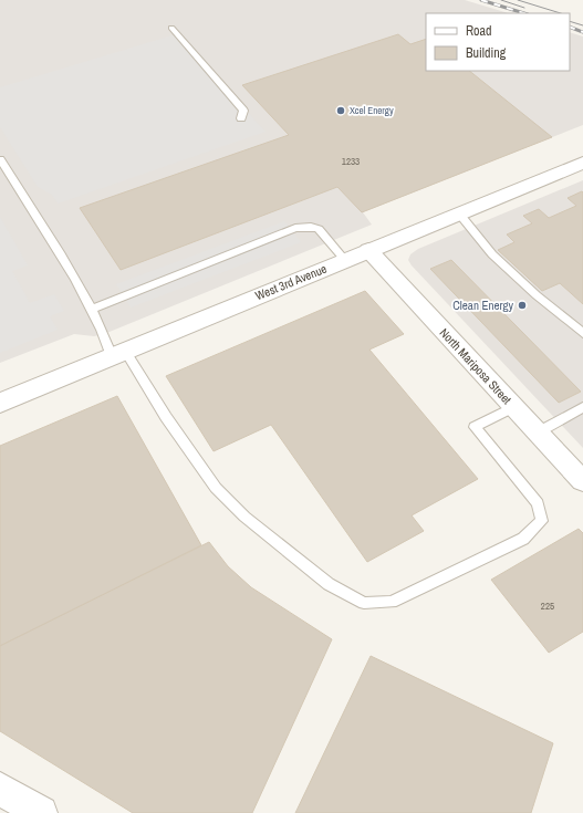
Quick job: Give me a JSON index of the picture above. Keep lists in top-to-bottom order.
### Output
{
  "streets": {
    "street": ["West 3rd Avenue", "North Mariposa Street"]
  },
  "crossings": [
    ["West 3rd Avenue", "North Mariposa Street"]
  ],
  "places": ["Xcel Energy", "Clean Energy"],
  "house_numbers": ["1233", "225"],
  "legend": ["Road", "Building"]
}
